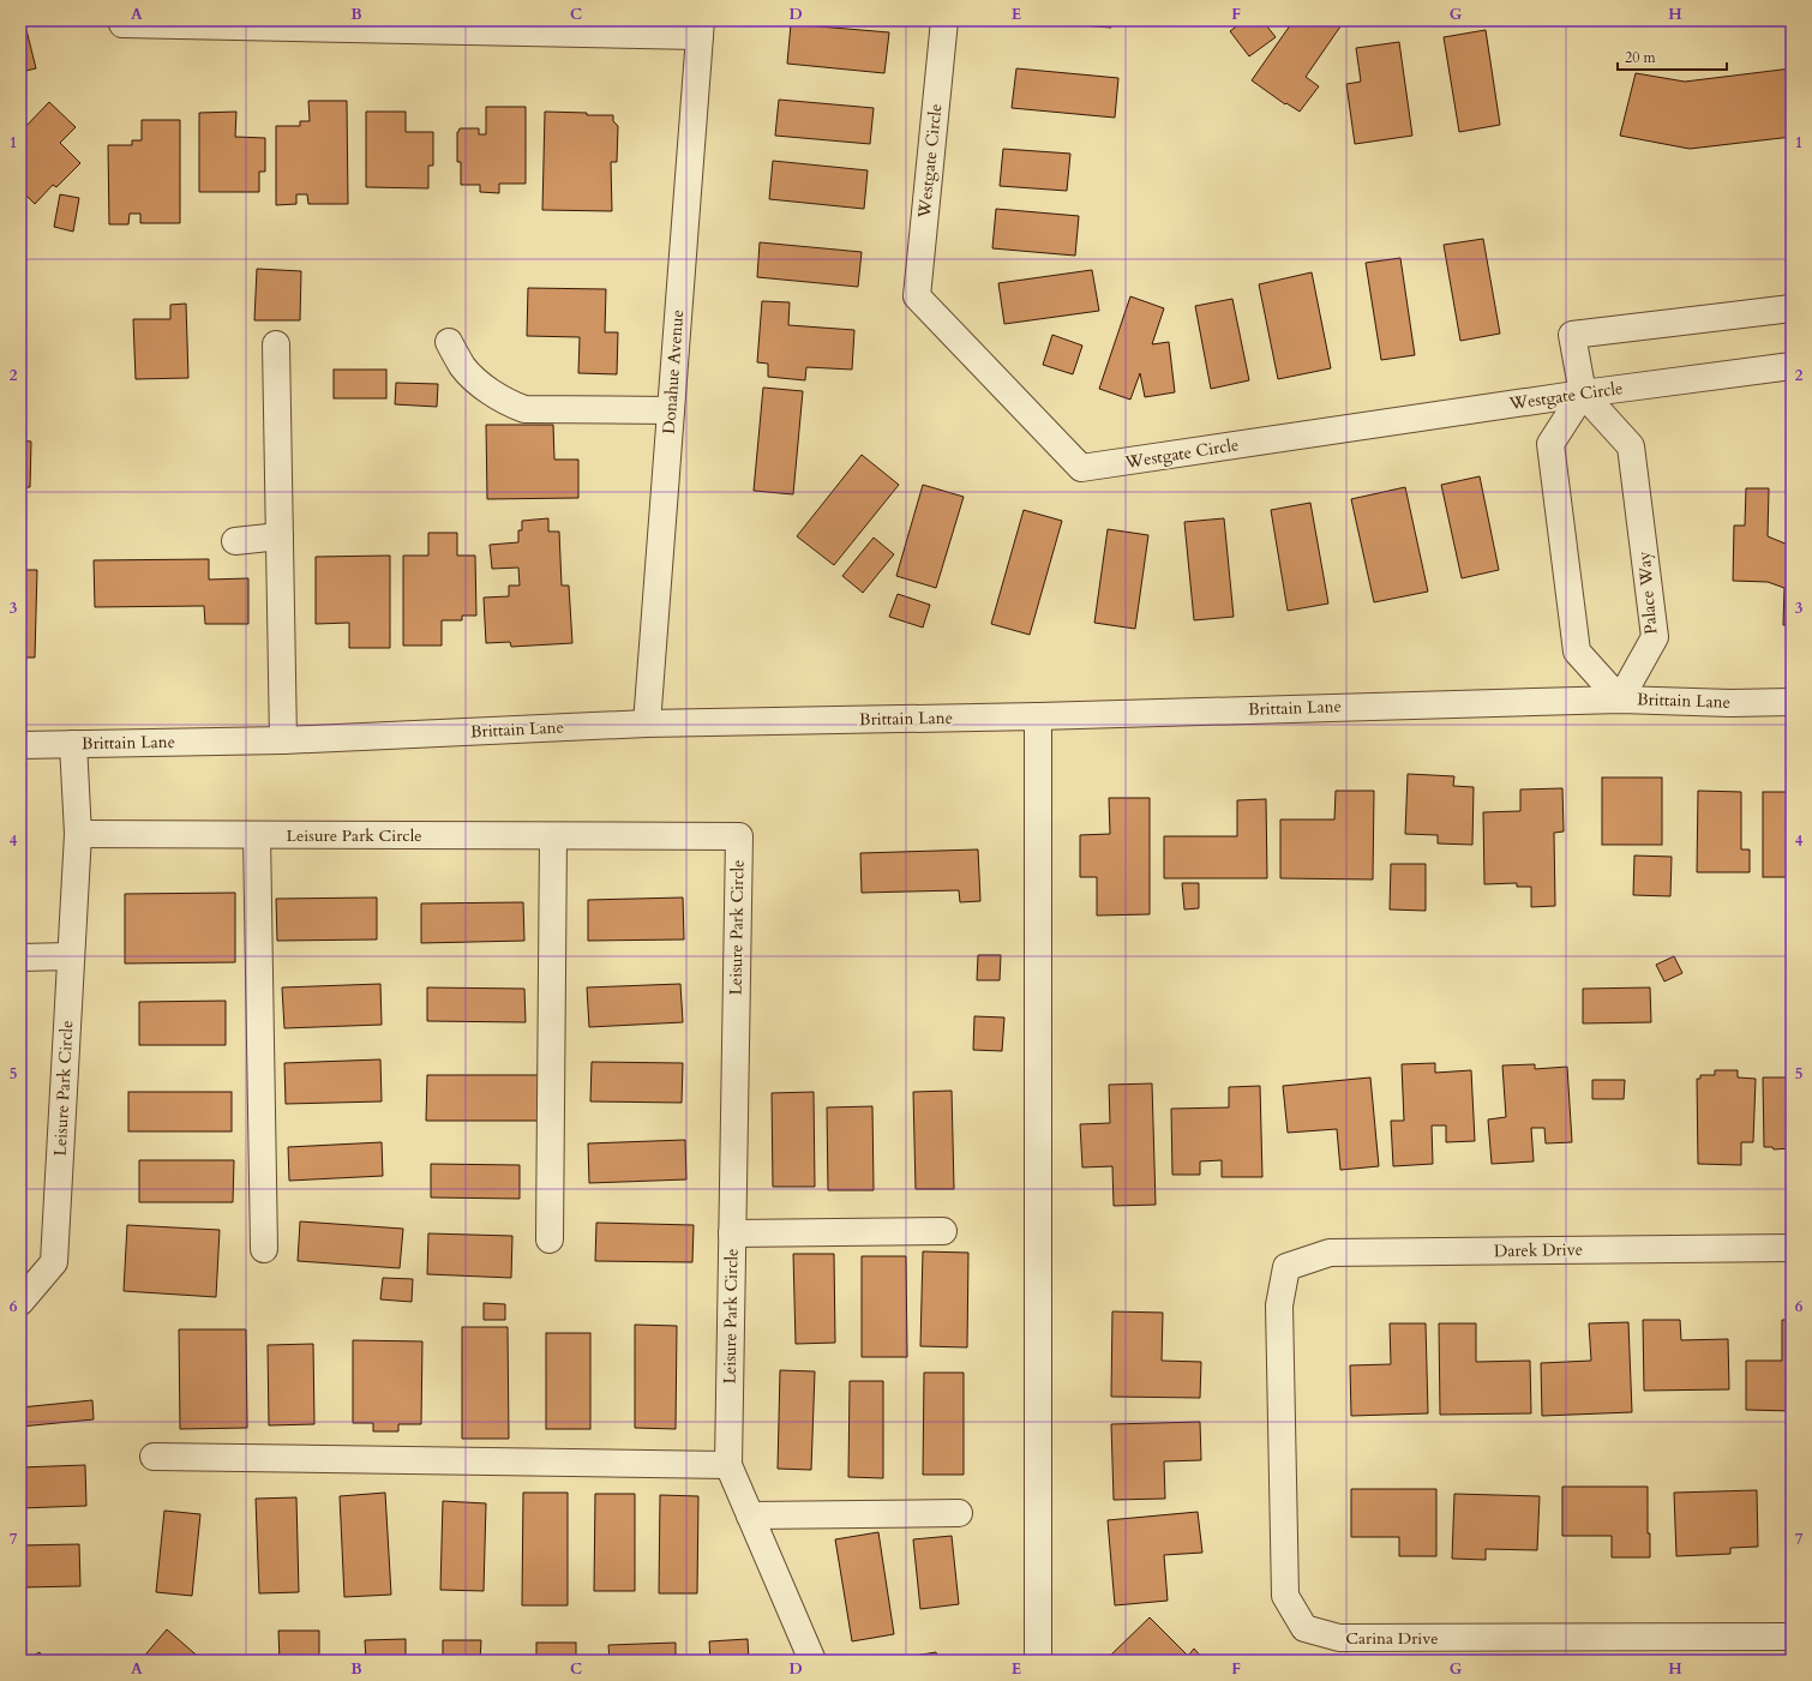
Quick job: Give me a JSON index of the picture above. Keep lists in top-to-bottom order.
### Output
{
  "streets": {
    "street": [
      "Westgate Circle",
      "Donahue Avenue",
      "Palace Way",
      "Brittain Lane",
      "Leisure Park Circle",
      "Darek Drive",
      "Carina Drive"
    ]
  },
  "crossings": [
    ["Westgate Circle", "Palace Way"],
    ["Donahue Avenue", "Brittain Lane"],
    ["Palace Way", "Brittain Lane"],
    ["Brittain Lane", "Leisure Park Circle"],
    ["Darek Drive", "Carina Drive"]
  ],
  "scale_bar": "20 m",
  "grid": {
    "columns": [
      "A",
      "B",
      "C",
      "D",
      "E",
      "F",
      "G",
      "H"
    ],
    "rows": [
      "1",
      "2",
      "3",
      "4",
      "5",
      "6",
      "7"
    ]
  }
}
